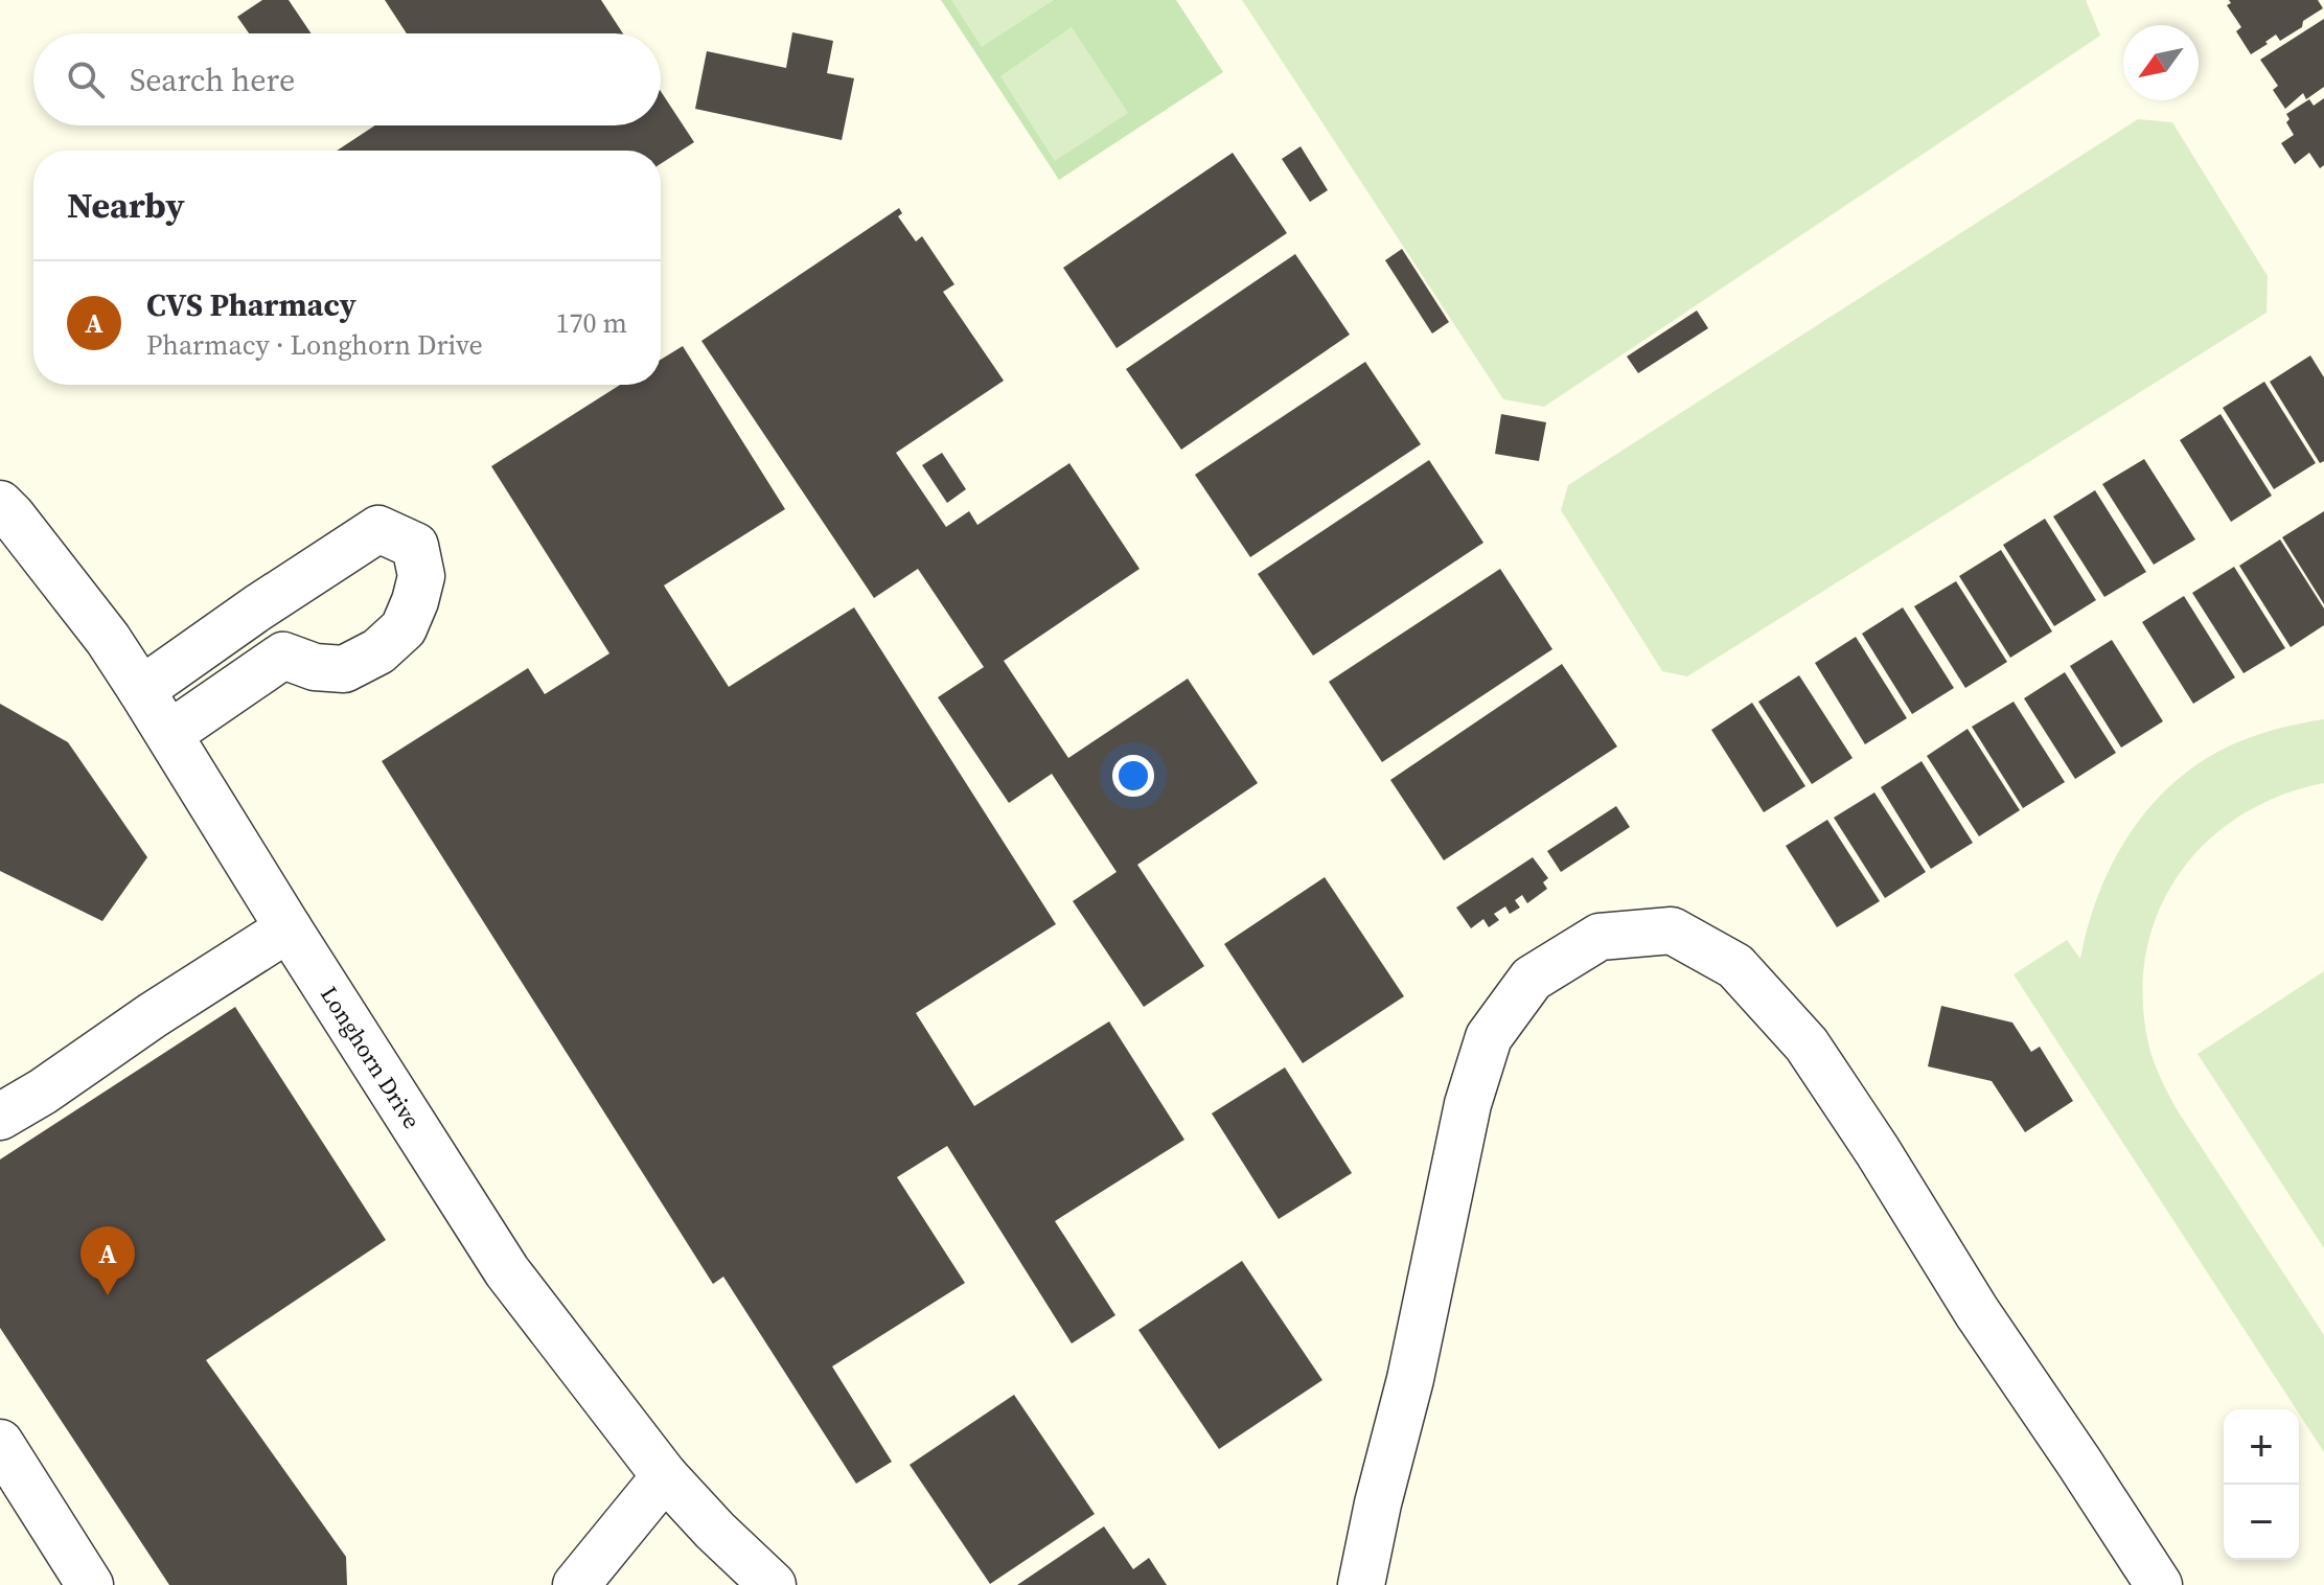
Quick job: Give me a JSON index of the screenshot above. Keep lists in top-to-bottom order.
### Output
{
  "streets": {
    "street": ["Longhorn Drive"]
  },
  "north": "bottom left",
  "page": {
    "search": "Search here",
    "heading": "Nearby",
    "list": [
      {
        "mark": "A",
        "name": "CVS Pharmacy",
        "note": "Pharmacy · Longhorn Drive",
        "value": "170 m"
      }
    ],
    "pins": "A",
    "map_buttons": ["+", "−"]
  }
}
